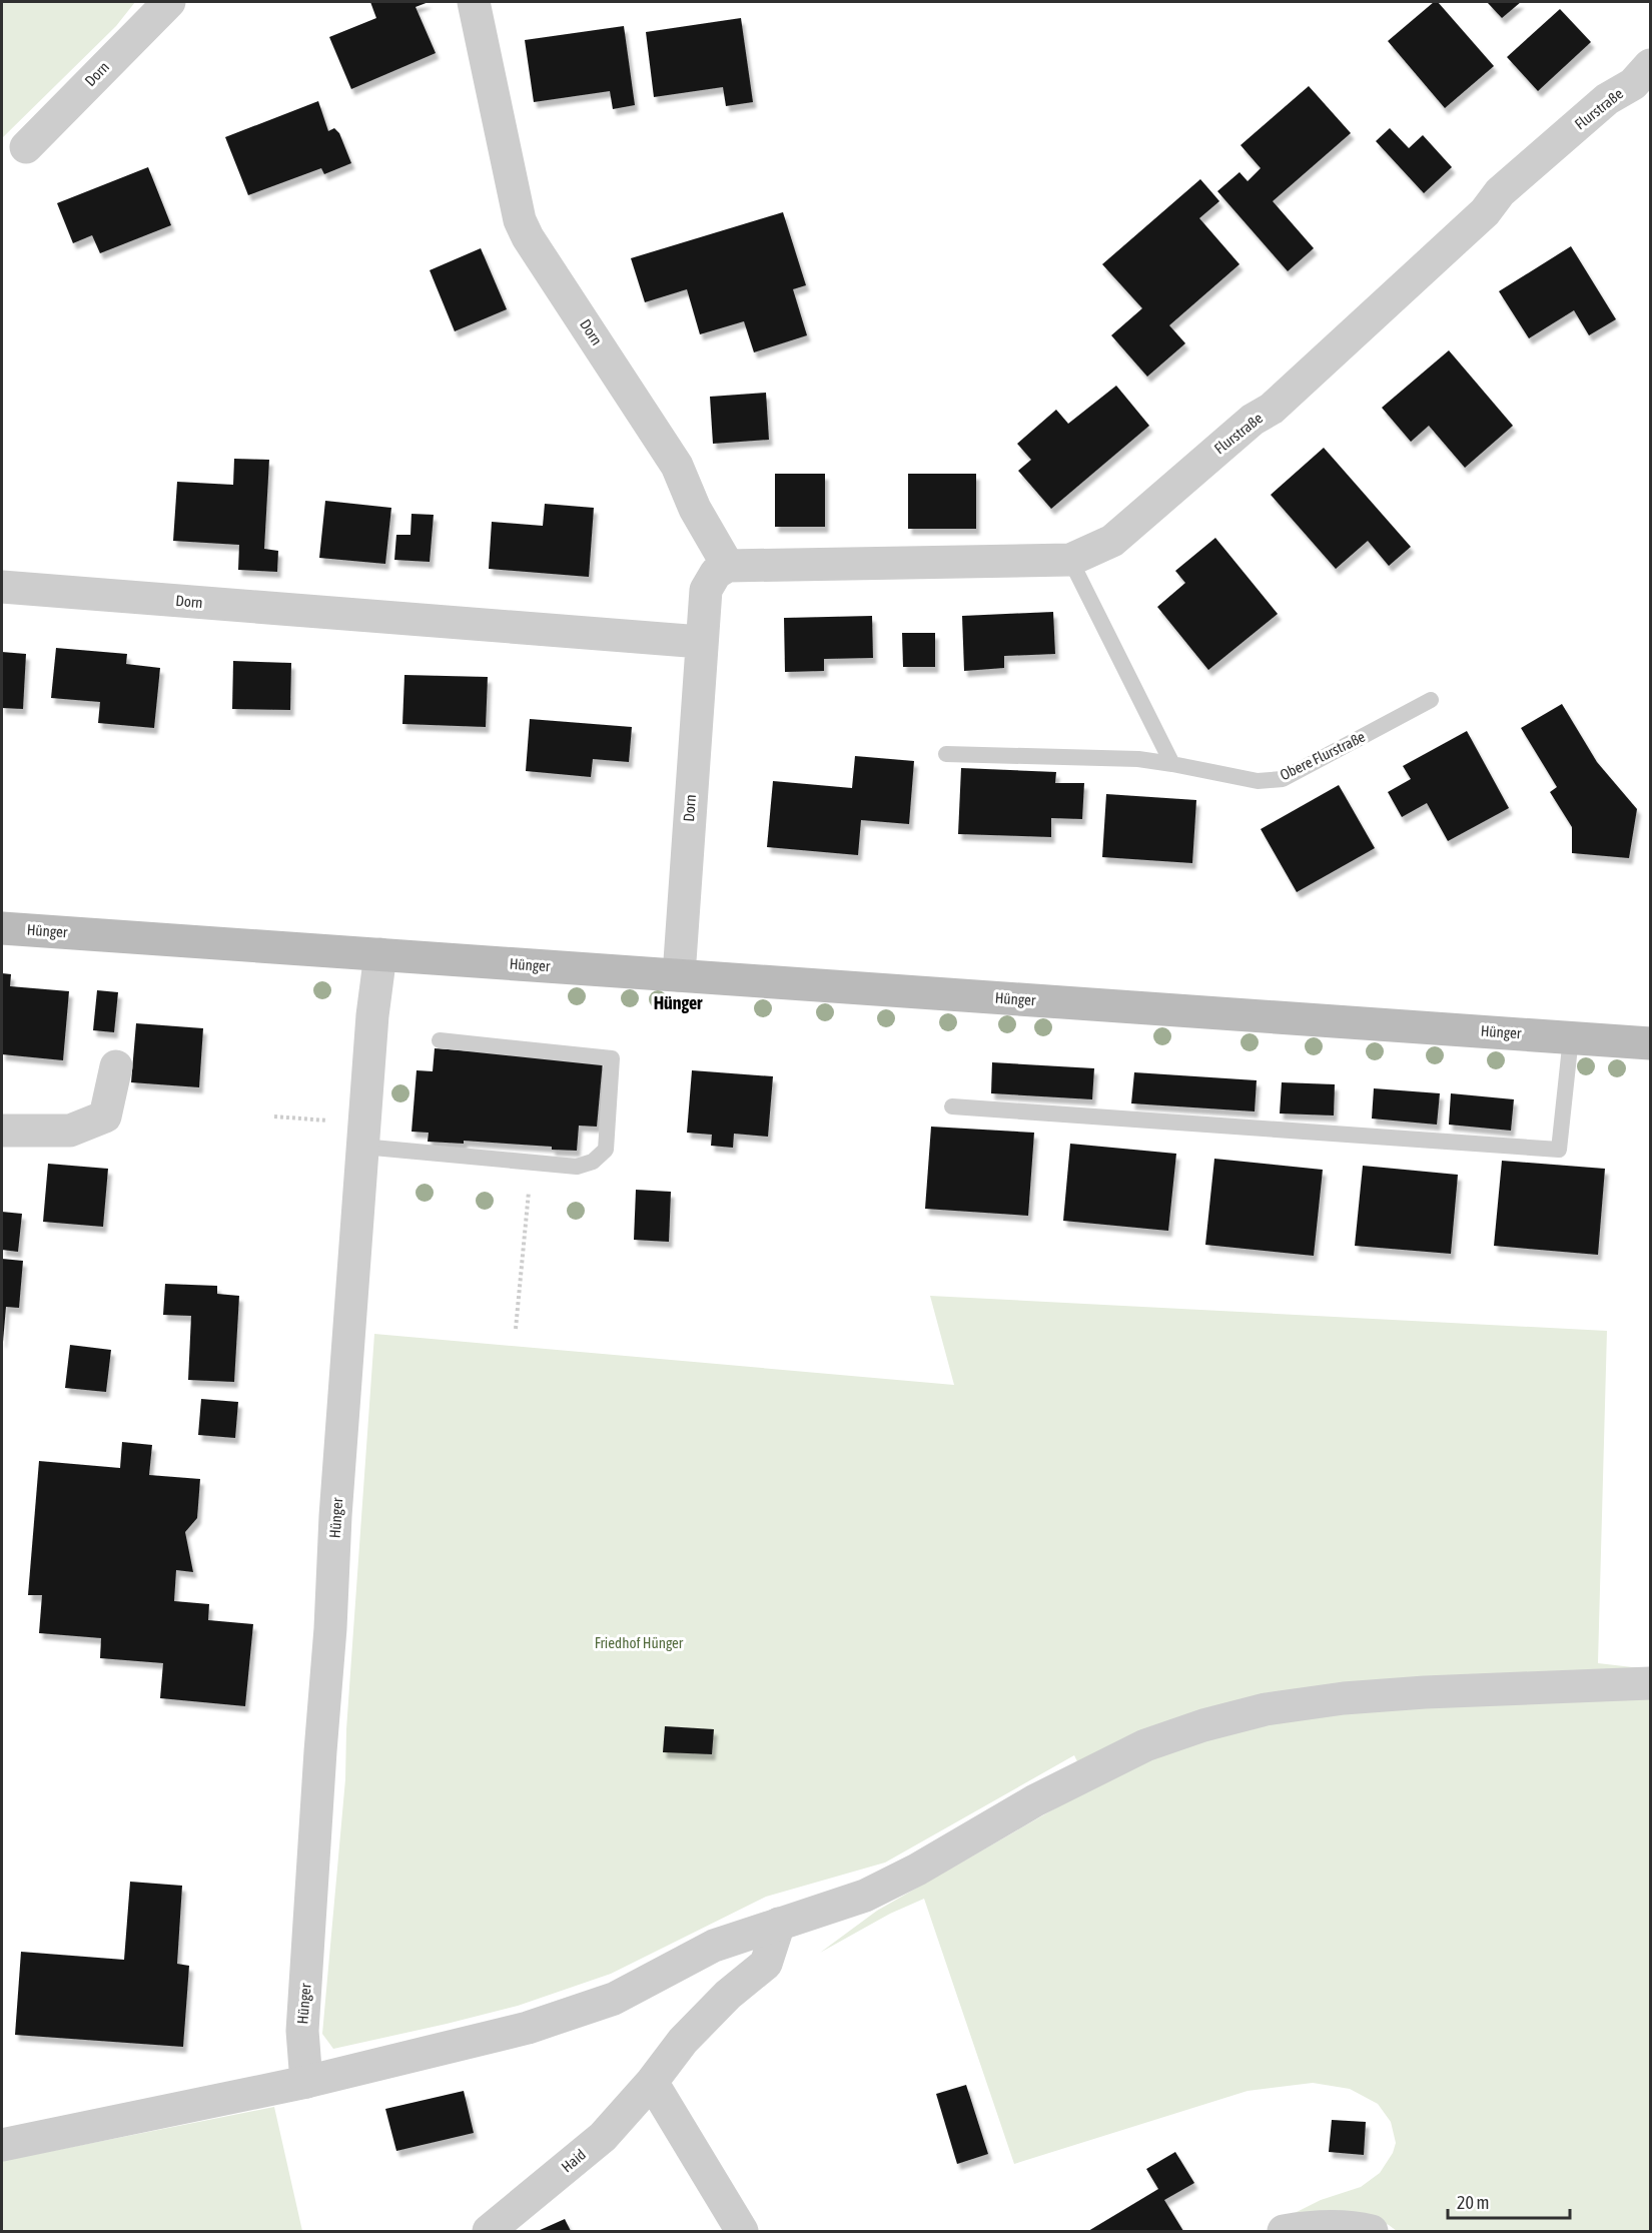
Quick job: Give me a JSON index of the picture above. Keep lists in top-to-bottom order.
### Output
{
  "streets": {
    "main road": ["Hünger"],
    "street": ["Dorn", "Flurstraße", "Haid"],
    "lane": ["Obere Flurstraße"]
  },
  "crossings": [
    ["Dorn", "Flurstraße"],
    ["Dorn", "Hünger"]
  ],
  "districts": ["Hünger"],
  "parks": ["Friedhof Hünger"],
  "scale_bar": "20 m"
}
